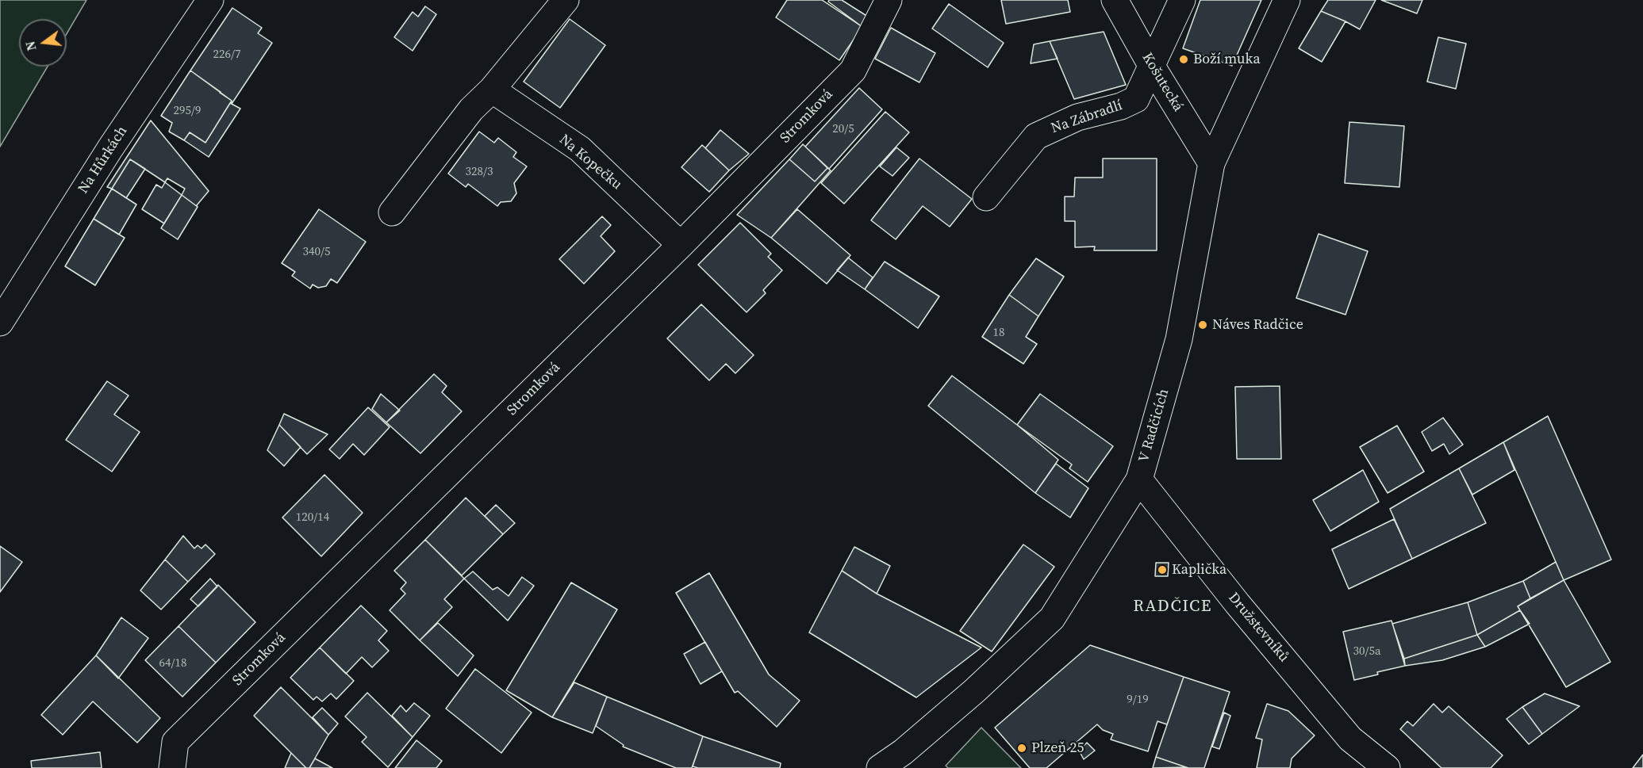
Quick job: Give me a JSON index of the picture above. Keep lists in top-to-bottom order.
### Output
{
  "streets": {
    "street": [
      "Košutecká",
      "Stromková",
      "Na Zábradlí",
      "Na Hůrkách",
      "Na Kopečku",
      "V Radčicích",
      "Družstevníků"
    ]
  },
  "crossings": [
    ["Košutecká", "Na Zábradlí"],
    ["Košutecká", "V Radčicích"],
    ["Stromková", "Na Kopečku"],
    ["V Radčicích", "Družstevníků"]
  ],
  "districts": ["RADČICE"],
  "places": [
    "Boží muka",
    "Náves Radčice",
    "Kaplička",
    "Plzeň 25"
  ],
  "house_numbers": [
    "226/7",
    "295/9",
    "20/5",
    "328/3",
    "340/5",
    "18",
    "120/14",
    "30/5a",
    "64/18",
    "9/19"
  ],
  "north": "left"
}
